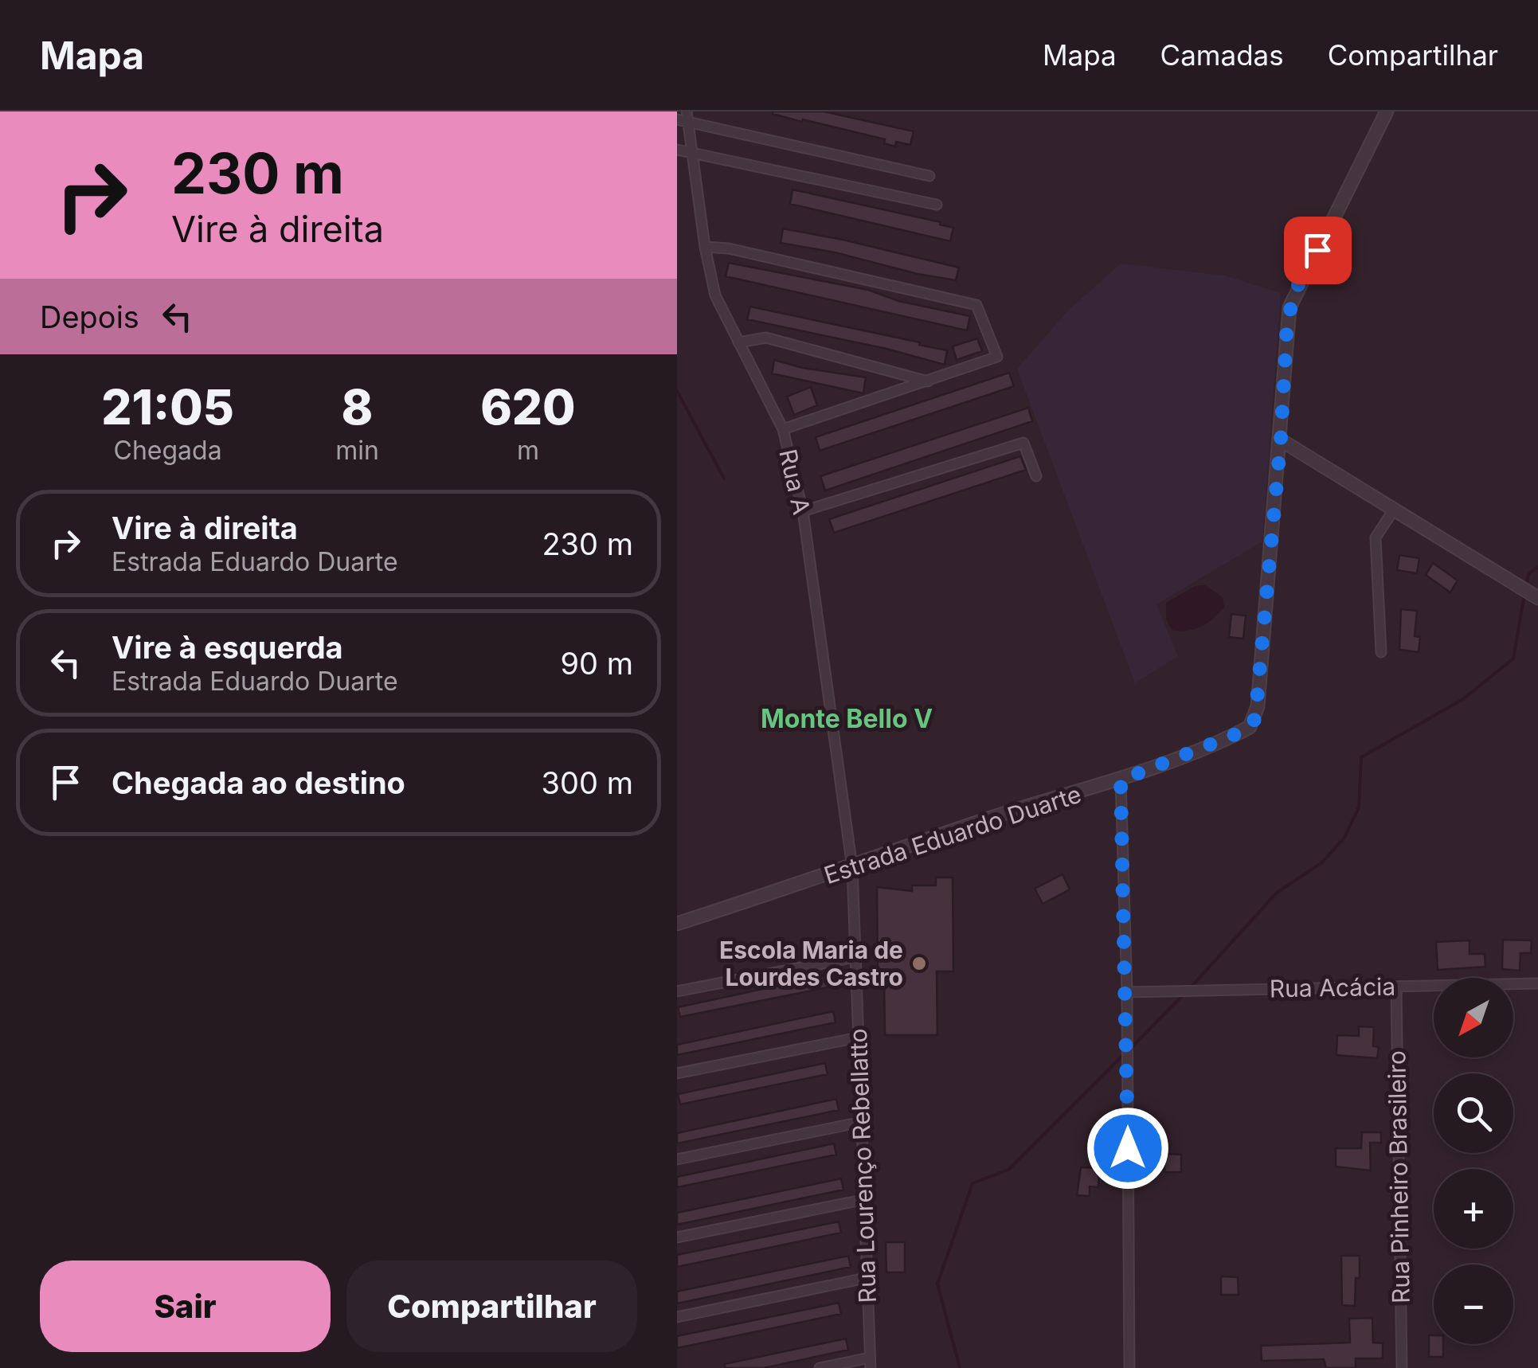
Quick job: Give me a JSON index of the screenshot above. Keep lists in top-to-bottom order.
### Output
{
  "streets": {
    "street": [
      "Rua A",
      "Estrada Eduardo Duarte",
      "Rua Acácia",
      "Rua Lourenço Rebellatto",
      "Rua Pinheiro Brasileiro"
    ]
  },
  "crossings": [
    ["Rua A", "Estrada Eduardo Duarte"],
    ["Rua A", "Rua Lourenço Rebellatto"],
    ["Estrada Eduardo Duarte", "Rua Lourenço Rebellatto"],
    ["Rua Acácia", "Rua Pinheiro Brasileiro"]
  ],
  "districts": ["Monte Bello V"],
  "places": ["Escola Maria de Lourdes Castro"],
  "north": "bottom left",
  "page": {
    "header": "Mapa",
    "nav": ["Mapa", "Camadas", "Compartilhar"],
    "turn": ["230 m", "Vire à direita"],
    "then": "Depois",
    "eta": [
      "21:05",
      "Chegada",
      "8",
      "min",
      "620",
      "m"
    ],
    "list": [
      {
        "name": "Vire à direita",
        "note": "Estrada Eduardo Duarte",
        "value": "230 m"
      },
      {
        "name": "Vire à esquerda",
        "note": "Estrada Eduardo Duarte",
        "value": "90 m"
      },
      {
        "name": "Chegada ao destino",
        "value": "300 m"
      }
    ],
    "map_buttons": ["+", "−"],
    "buttons": ["Sair", "Compartilhar"]
  }
}
